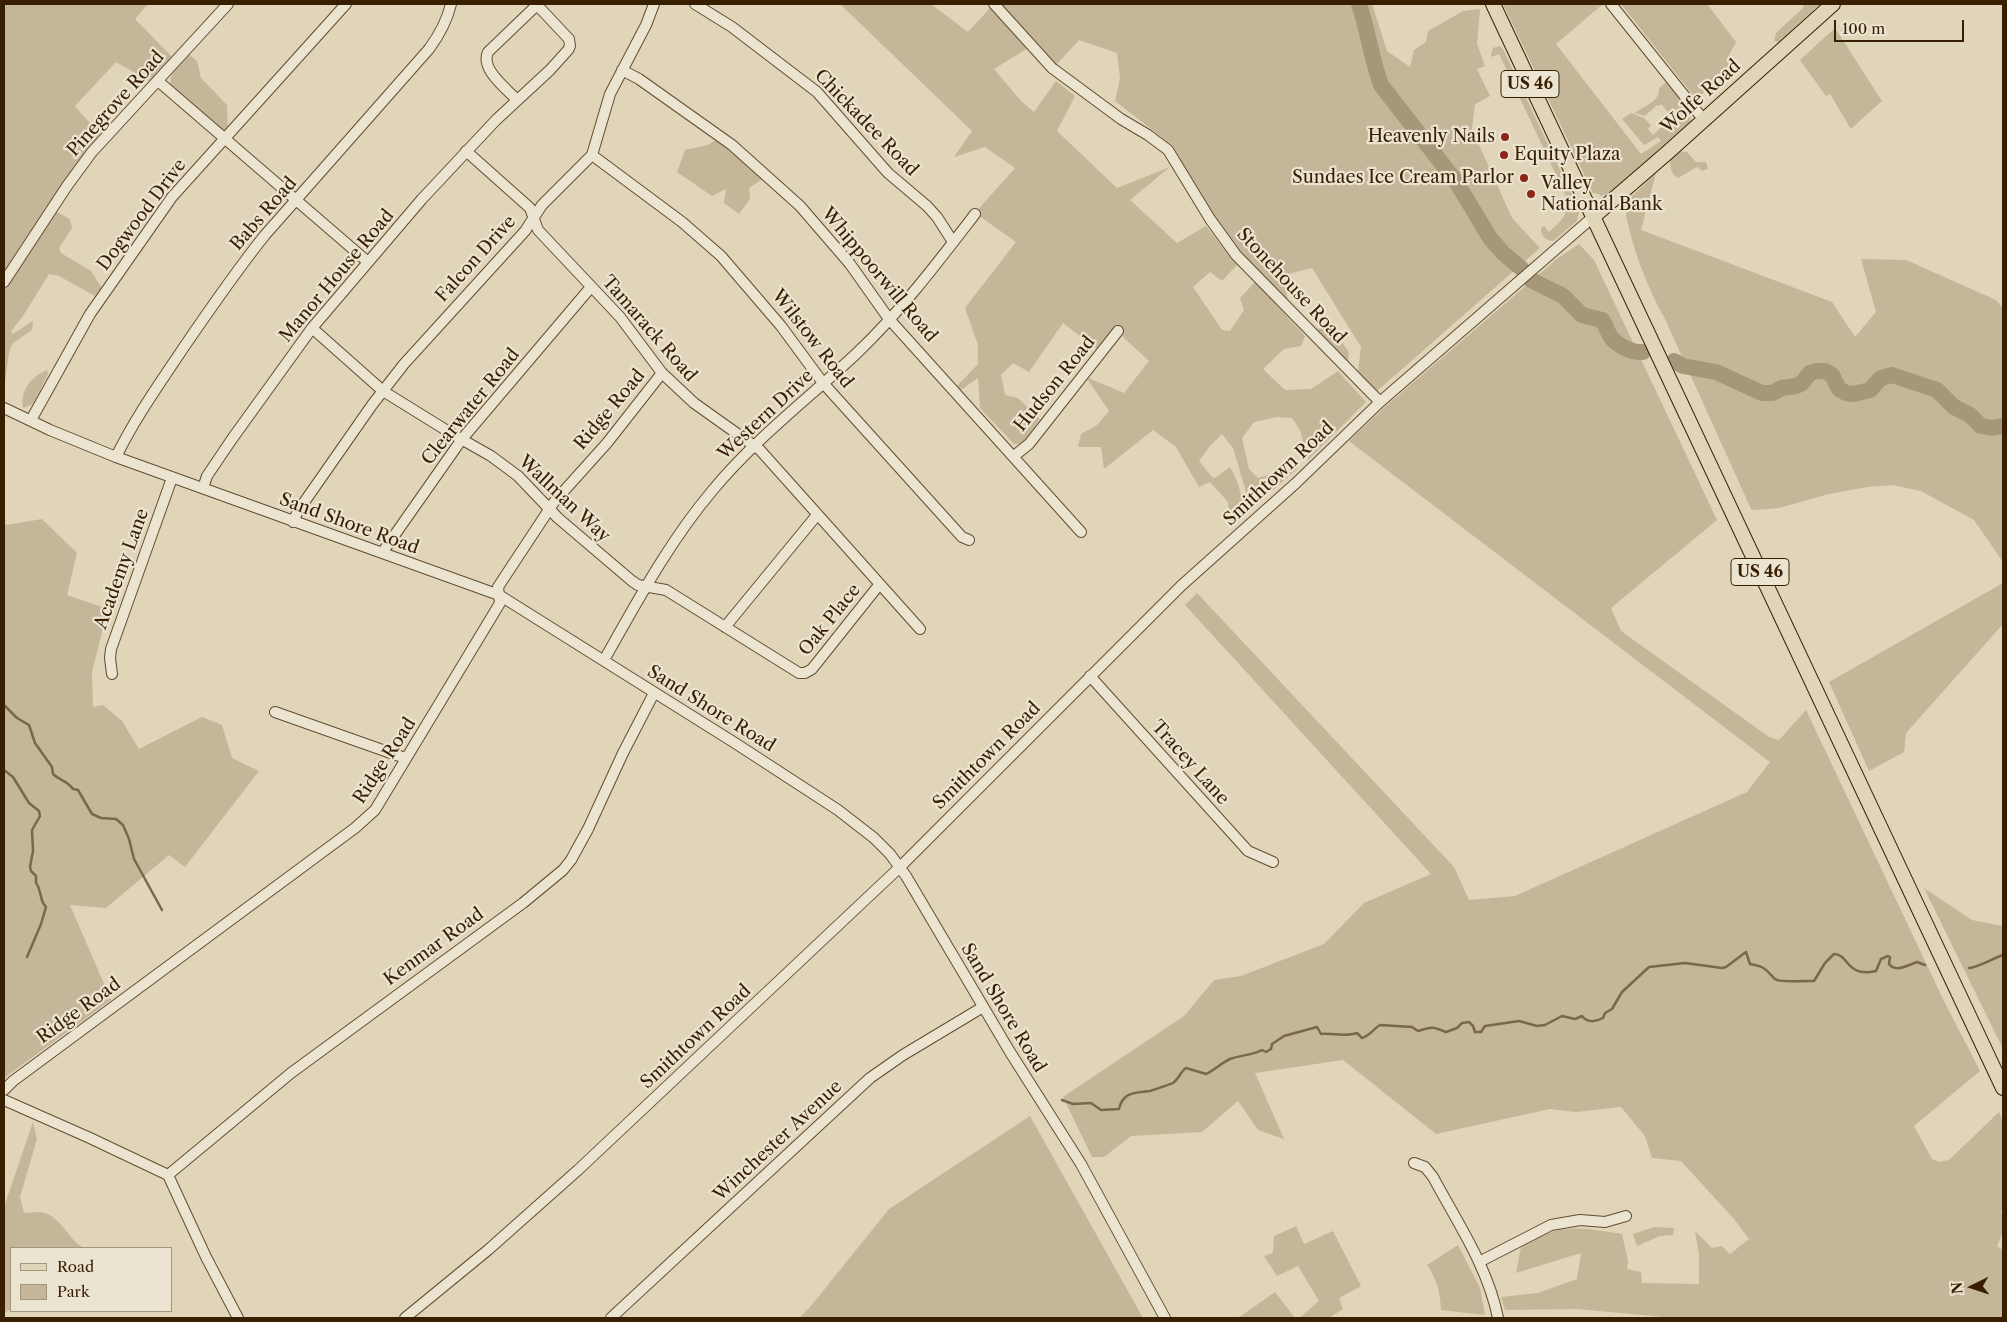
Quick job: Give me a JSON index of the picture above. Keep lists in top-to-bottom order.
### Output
{
  "streets": {
    "main road": ["US 46", "Wolfe Road"],
    "street": [
      "Pinegrove Road",
      "Chickadee Road",
      "Babs Road",
      "Dogwood Drive",
      "Falcon Drive",
      "Whippoorwill Road",
      "Manor House Road",
      "Stonehouse Road",
      "Tamarack Road",
      "Wilstow Road",
      "Hudson Road",
      "Clearwater Road",
      "Ridge Road",
      "Western Drive",
      "Smithtown Road",
      "Wallman Way",
      "Sand Shore Road",
      "Academy Lane",
      "Oak Place",
      "Tracey Lane",
      "Kenmar Road",
      "Winchester Avenue"
    ]
  },
  "crossings": [
    ["US 46", "Wolfe Road"],
    ["US 46", "Smithtown Road"],
    ["Wolfe Road", "Smithtown Road"],
    ["Chickadee Road", "Western Drive"],
    ["Babs Road", "Sand Shore Road"],
    ["Dogwood Drive", "Sand Shore Road"],
    ["Falcon Drive", "Whippoorwill Road"],
    ["Falcon Drive", "Tamarack Road"],
    ["Falcon Drive", "Wilstow Road"],
    ["Falcon Drive", "Wallman Way"],
    ["Falcon Drive", "Sand Shore Road"],
    ["Whippoorwill Road", "Hudson Road"],
    ["Whippoorwill Road", "Western Drive"],
    ["Manor House Road", "Tamarack Road"],
    ["Manor House Road", "Wallman Way"],
    ["Manor House Road", "Sand Shore Road"],
    ["Stonehouse Road", "Smithtown Road"],
    ["Tamarack Road", "Clearwater Road"],
    ["Tamarack Road", "Ridge Road"],
    ["Tamarack Road", "Western Drive"],
    ["Tamarack Road", "Oak Place"],
    ["Wilstow Road", "Western Drive"],
    ["Clearwater Road", "Wallman Way"],
    ["Clearwater Road", "Sand Shore Road"],
    ["Ridge Road", "Wallman Way"],
    ["Ridge Road", "Sand Shore Road"],
    ["Western Drive", "Wallman Way"],
    ["Western Drive", "Sand Shore Road"],
    ["Smithtown Road", "Sand Shore Road"],
    ["Smithtown Road", "Tracey Lane"],
    ["Wallman Way", "Oak Place"],
    ["Sand Shore Road", "Academy Lane"],
    ["Sand Shore Road", "Kenmar Road"],
    ["Sand Shore Road", "Winchester Avenue"]
  ],
  "places": [
    "Heavenly Nails",
    "Equity Plaza",
    "Sundaes Ice Cream Parlor",
    "Valley National Bank"
  ],
  "legend": ["Road", "Park"],
  "scale_bar": "100 m",
  "north": "left"
}
